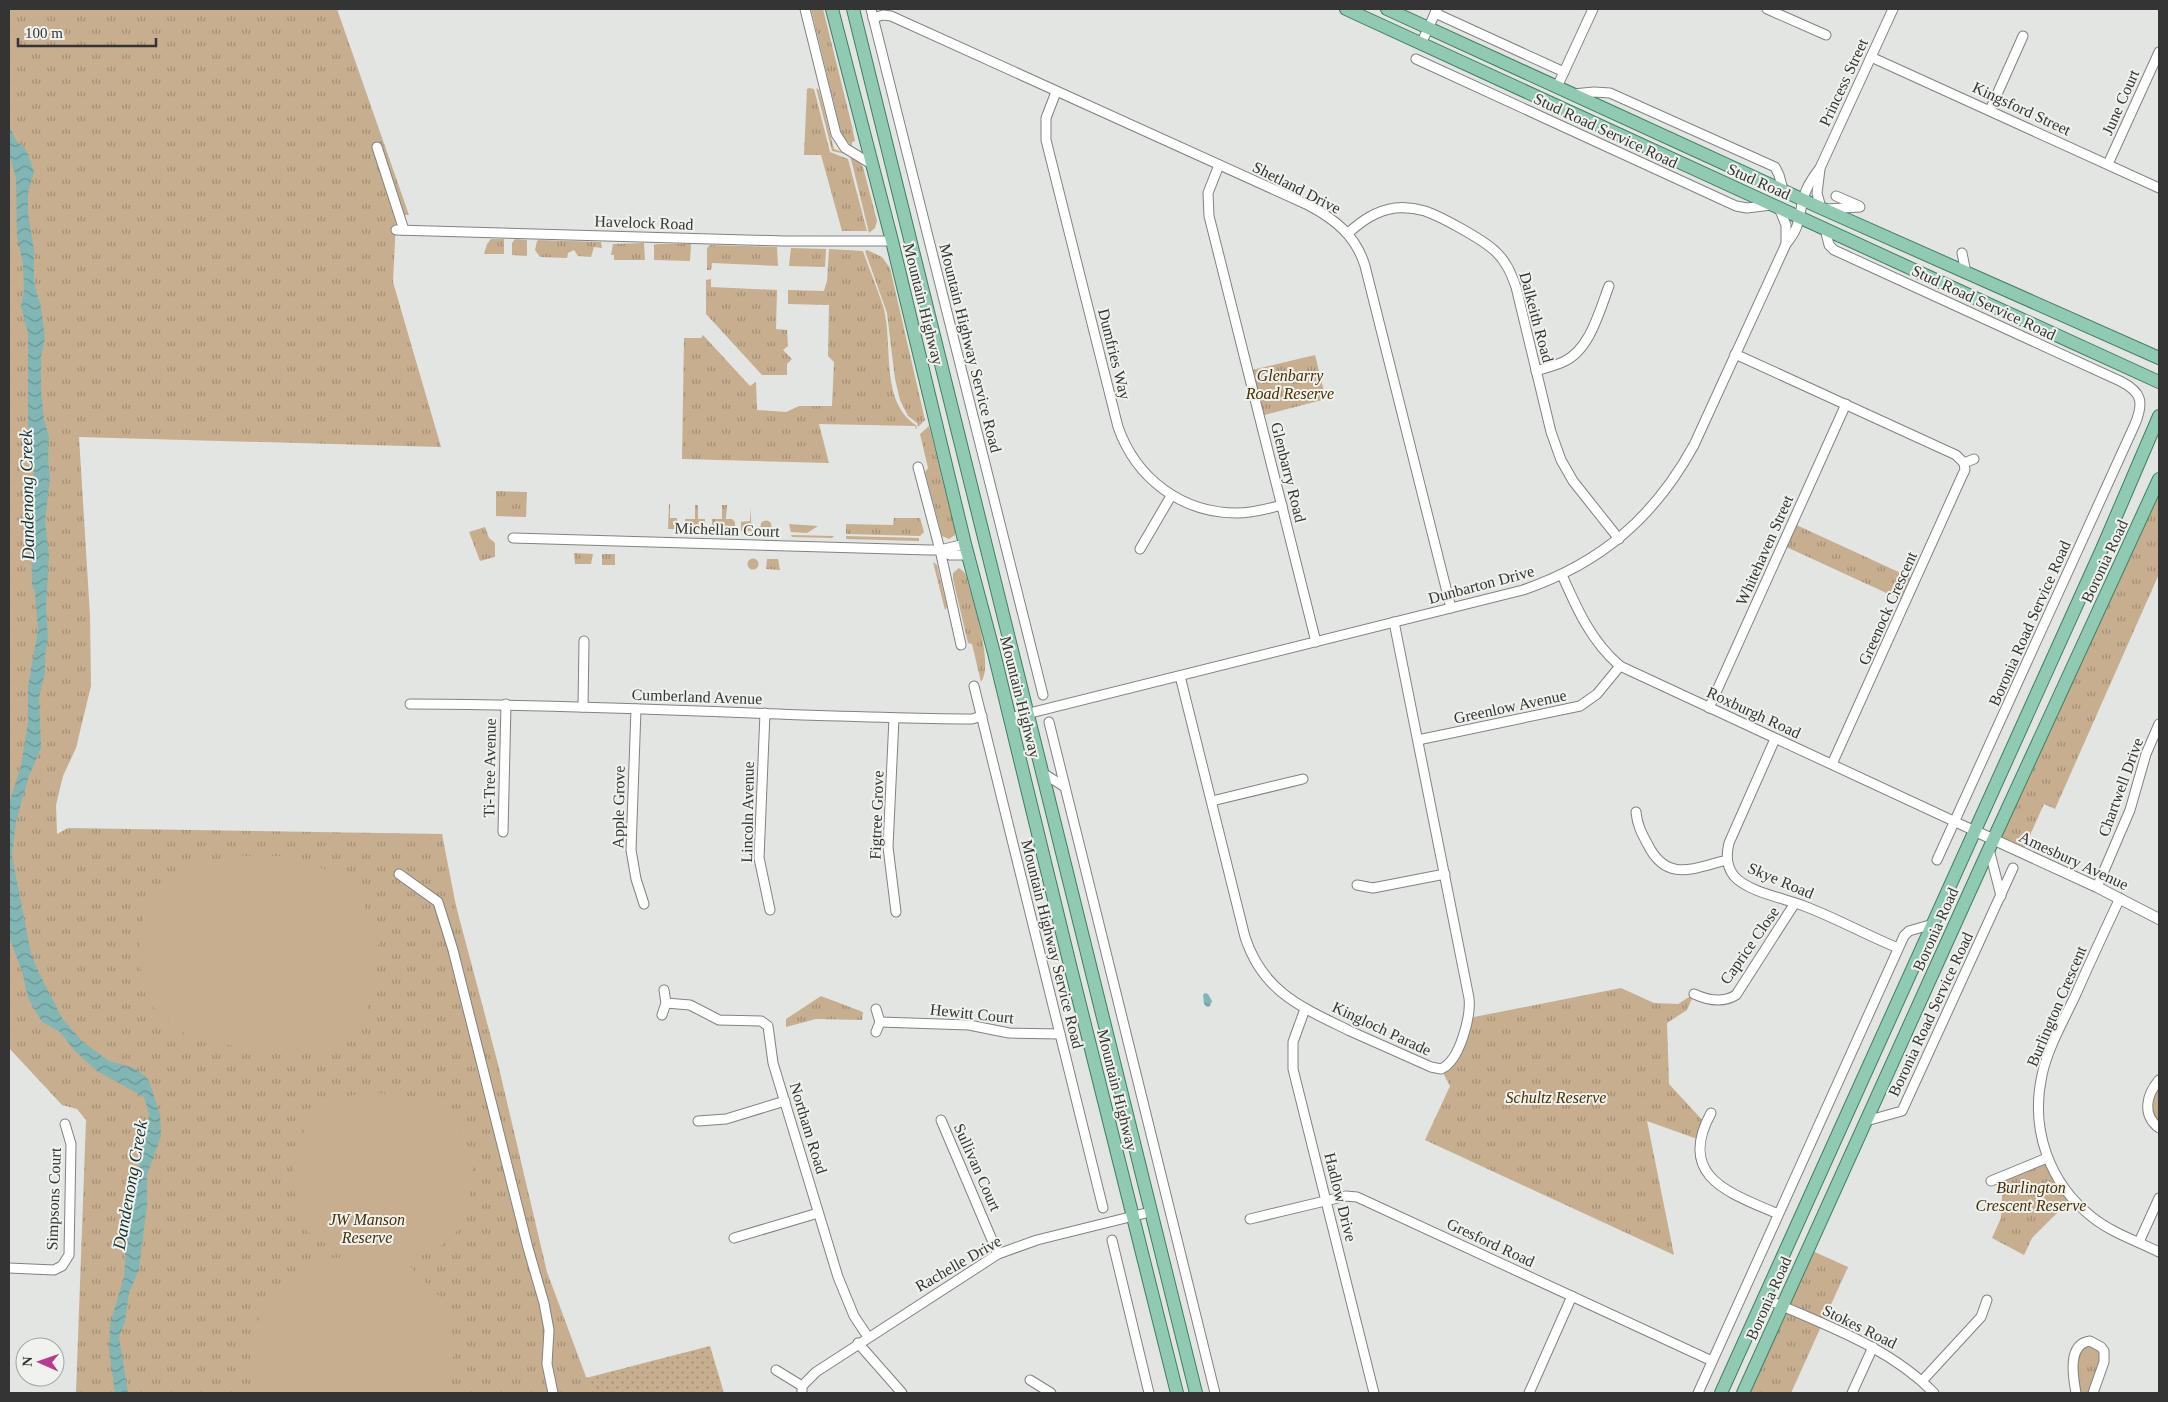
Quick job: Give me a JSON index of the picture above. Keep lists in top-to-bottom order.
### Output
{
  "streets": {
    "main road": ["Stud Road", "Mountain Highway", "Boronia Road"],
    "street": [
      "Princess Street",
      "June Court",
      "Kingsford Street",
      "Stud Road Service Road",
      "Shetland Drive",
      "Havelock Road",
      "Dalkeith Road",
      "Mountain Highway Service Road",
      "Dumfries Way",
      "Glenbarry Road",
      "Michellan Court",
      "Whitehaven Street",
      "Dunbarton Drive",
      "Greenock Crescent",
      "Boronia Road Service Road",
      "Cumberland Avenue",
      "Greenlow Avenue",
      "Roxburgh Road",
      "Ti-Tree Avenue",
      "Chartwell Drive",
      "Apple Grove",
      "Lincoln Avenue",
      "Figtree Grove",
      "Amesbury Avenue",
      "Skye Road",
      "Caprice Close",
      "Burlington Crescent",
      "Hewitt Court",
      "Kingloch Parade",
      "Northam Road",
      "Sullivan Court",
      "Hadlow Drive",
      "Simpsons Court",
      "Gresford Road",
      "Rachelle Drive",
      "Stokes Road"
    ]
  },
  "crossings": [
    ["Princess Street", "Kingsford Street"],
    ["Princess Street", "Stud Road"],
    ["Princess Street", "Dunbarton Drive"],
    ["June Court", "Kingsford Street"],
    ["Stud Road Service Road", "Stud Road"],
    ["Stud Road Service Road", "Boronia Road Service Road"],
    ["Stud Road", "Dunbarton Drive"],
    ["Shetland Drive", "Dalkeith Road"],
    ["Shetland Drive", "Mountain Highway Service Road"],
    ["Shetland Drive", "Dumfries Way"],
    ["Shetland Drive", "Glenbarry Road"],
    ["Shetland Drive", "Dunbarton Drive"],
    ["Havelock Road", "Mountain Highway"],
    ["Mountain Highway", "Michellan Court"],
    ["Mountain Highway", "Dunbarton Drive"],
    ["Mountain Highway", "Rachelle Drive"],
    ["Dalkeith Road", "Dunbarton Drive"],
    ["Mountain Highway Service Road", "Cumberland Avenue"],
    ["Mountain Highway Service Road", "Hewitt Court"],
    ["Dumfries Way", "Glenbarry Road"],
    ["Glenbarry Road", "Dunbarton Drive"],
    ["Whitehaven Street", "Roxburgh Road"],
    ["Boronia Road", "Boronia Road Service Road"],
    ["Boronia Road", "Roxburgh Road"],
    ["Boronia Road", "Amesbury Avenue"],
    ["Boronia Road", "Skye Road"],
    ["Boronia Road", "Gresford Road"],
    ["Boronia Road", "Stokes Road"],
    ["Dunbarton Drive", "Roxburgh Road"],
    ["Dunbarton Drive", "Kingloch Parade"],
    ["Greenock Crescent", "Roxburgh Road"],
    ["Boronia Road Service Road", "Roxburgh Road"],
    ["Cumberland Avenue", "Ti-Tree Avenue"],
    ["Cumberland Avenue", "Apple Grove"],
    ["Cumberland Avenue", "Lincoln Avenue"],
    ["Cumberland Avenue", "Figtree Grove"],
    ["Greenlow Avenue", "Roxburgh Road"],
    ["Greenlow Avenue", "Kingloch Parade"],
    ["Roxburgh Road", "Amesbury Avenue"],
    ["Roxburgh Road", "Skye Road"],
    ["Chartwell Drive", "Amesbury Avenue"],
    ["Amesbury Avenue", "Burlington Crescent"],
    ["Skye Road", "Caprice Close"],
    ["Kingloch Parade", "Hadlow Drive"],
    ["Northam Road", "Rachelle Drive"],
    ["Sullivan Court", "Rachelle Drive"],
    ["Hadlow Drive", "Gresford Road"]
  ],
  "water": ["Dandenong Creek"],
  "parks": [
    "Glenbarry Road Reserve",
    "Schultz Reserve",
    "Burlington Crescent Reserve",
    "JW Manson Reserve"
  ],
  "scale_bar": "100 m",
  "north": "left"
}
